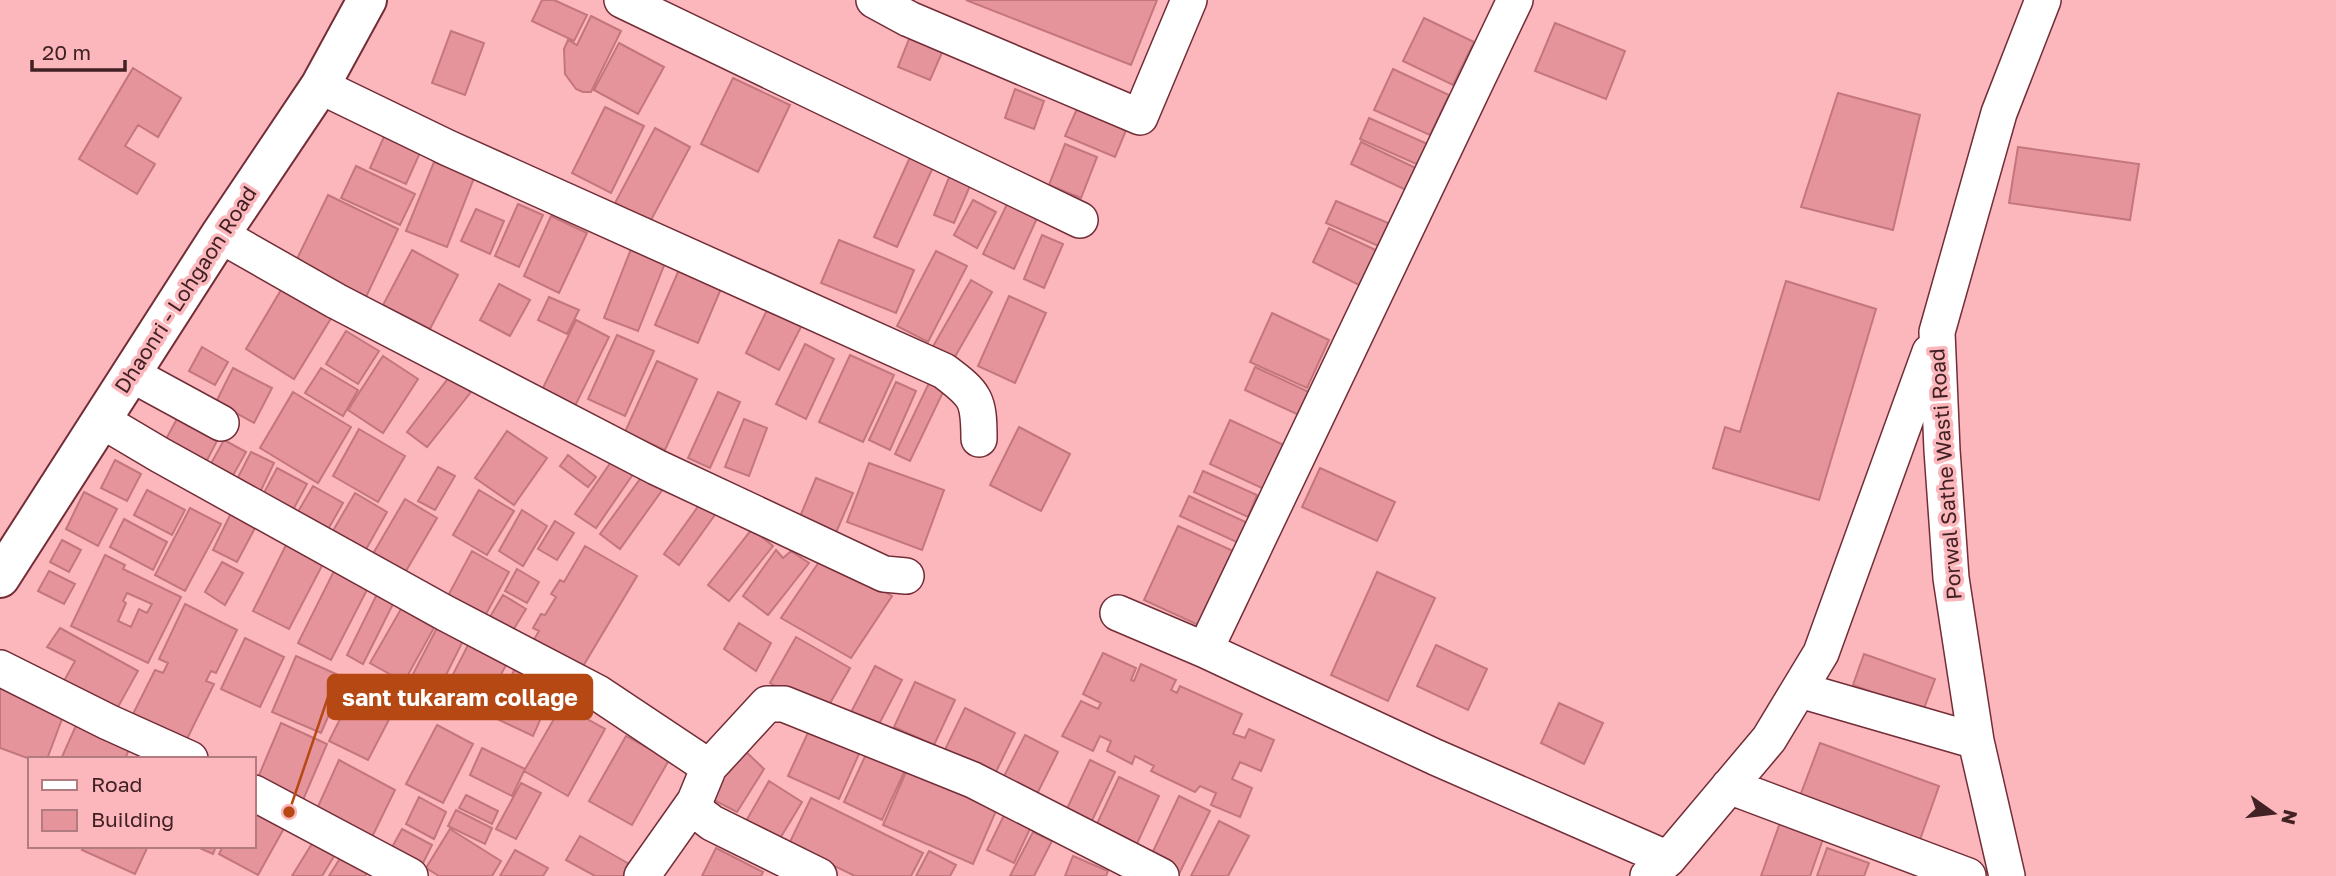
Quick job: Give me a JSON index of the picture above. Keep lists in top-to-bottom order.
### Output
{
  "streets": {
    "main road": ["Dhaonri - Lohgaon Road"],
    "street": ["Porwal Sathe Wasti Road"]
  },
  "places": ["sant tukaram collage"],
  "legend": ["Road", "Building"],
  "scale_bar": "20 m",
  "north": "right"
}
